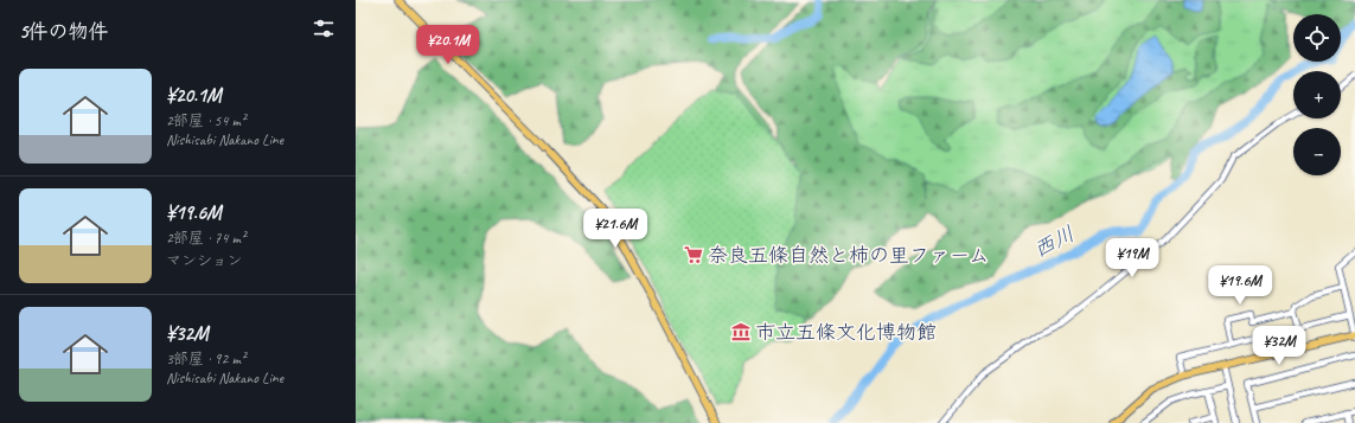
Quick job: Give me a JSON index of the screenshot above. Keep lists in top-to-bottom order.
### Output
{
  "water": ["西川"],
  "places": {
    "supermarket": ["奈良五條自然と柿の里ファーム"],
    "museum": ["市立五條文化博物館"]
  },
  "page": {
    "heading": "5件の物件",
    "map_buttons": ["+", "−"],
    "price": [
      "¥20.1M",
      "¥21.6M",
      "¥19M",
      "¥19.6M",
      "¥32M"
    ],
    "list": [
      {
        "name": "¥20.1M",
        "note": "2部屋 · 54 m² · Nishisabi Nakano Line"
      },
      {
        "name": "¥19.6M",
        "note": "2部屋 · 74 m² · マンション"
      },
      {
        "name": "¥32M",
        "note": "3部屋 · 92 m² · Nishisabi Nakano Line"
      }
    ]
  }
}
